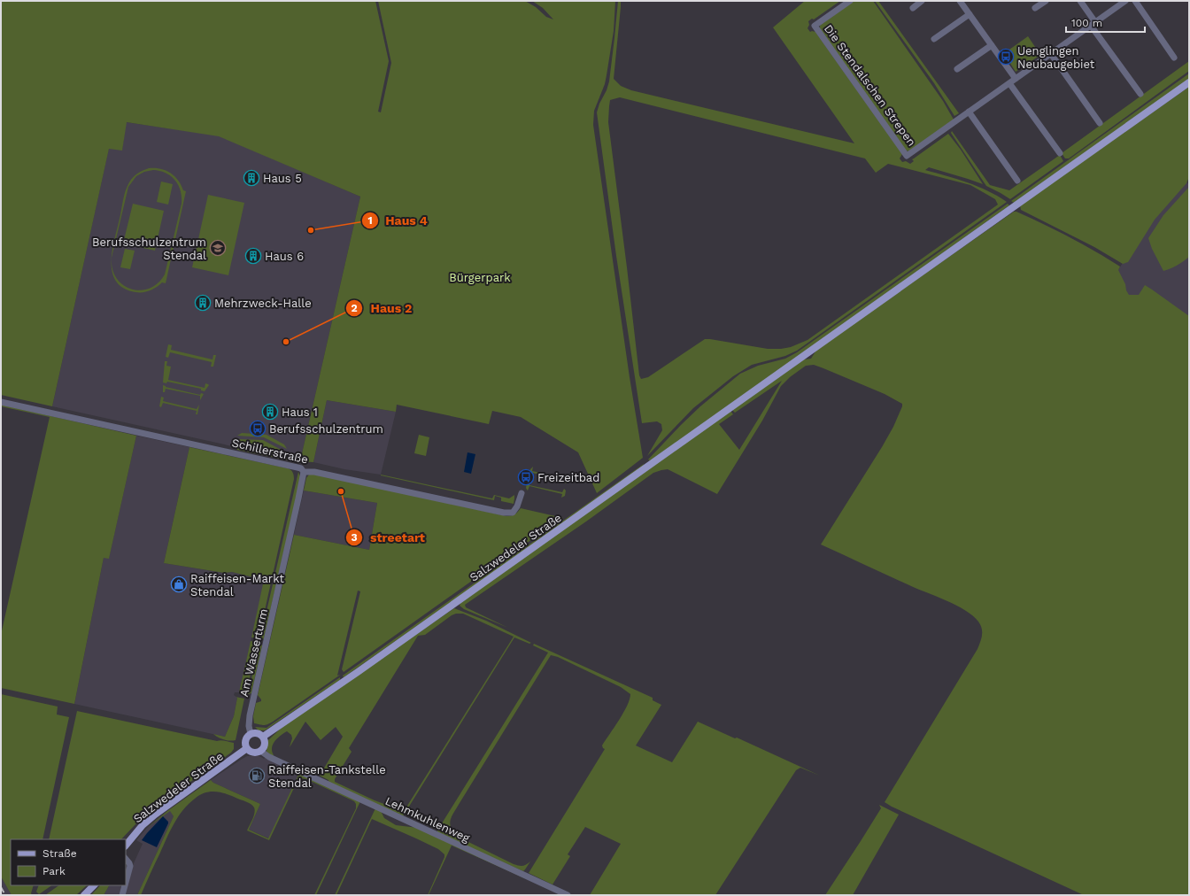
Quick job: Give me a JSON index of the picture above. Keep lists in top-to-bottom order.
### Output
{
  "streets": {
    "main road": ["Salzwedeler Straße"],
    "street": [
      "Die Stendalschen Strepen",
      "Schillerstraße",
      "Am Wasserturm",
      "Lehmkuhlenweg"
    ]
  },
  "crossings": [
    ["Schillerstraße", "Am Wasserturm"],
    ["Salzwedeler Straße", "Am Wasserturm"],
    ["Salzwedeler Straße", "Lehmkuhlenweg"],
    ["Am Wasserturm", "Lehmkuhlenweg"]
  ],
  "parks": ["Bürgerpark"],
  "places": {
    "bus stop": ["Uenglingen Neubaugebiet", "Berufsschulzentrum", "Freizeitbad"],
    "building": [
      "Haus 5",
      "Haus 6",
      "Mehrzweck-Halle",
      "Haus 1"
    ],
    "other": ["Haus 4", "Haus 2", "streetart"],
    "school or university": ["Berufsschulzentrum Stendal"],
    "shop": ["Raiffeisen-Markt Stendal"],
    "fuel station": ["Raiffeisen-Tankstelle Stendal"]
  },
  "legend": ["Straße", "Park"],
  "scale_bar": "100 m"
}
